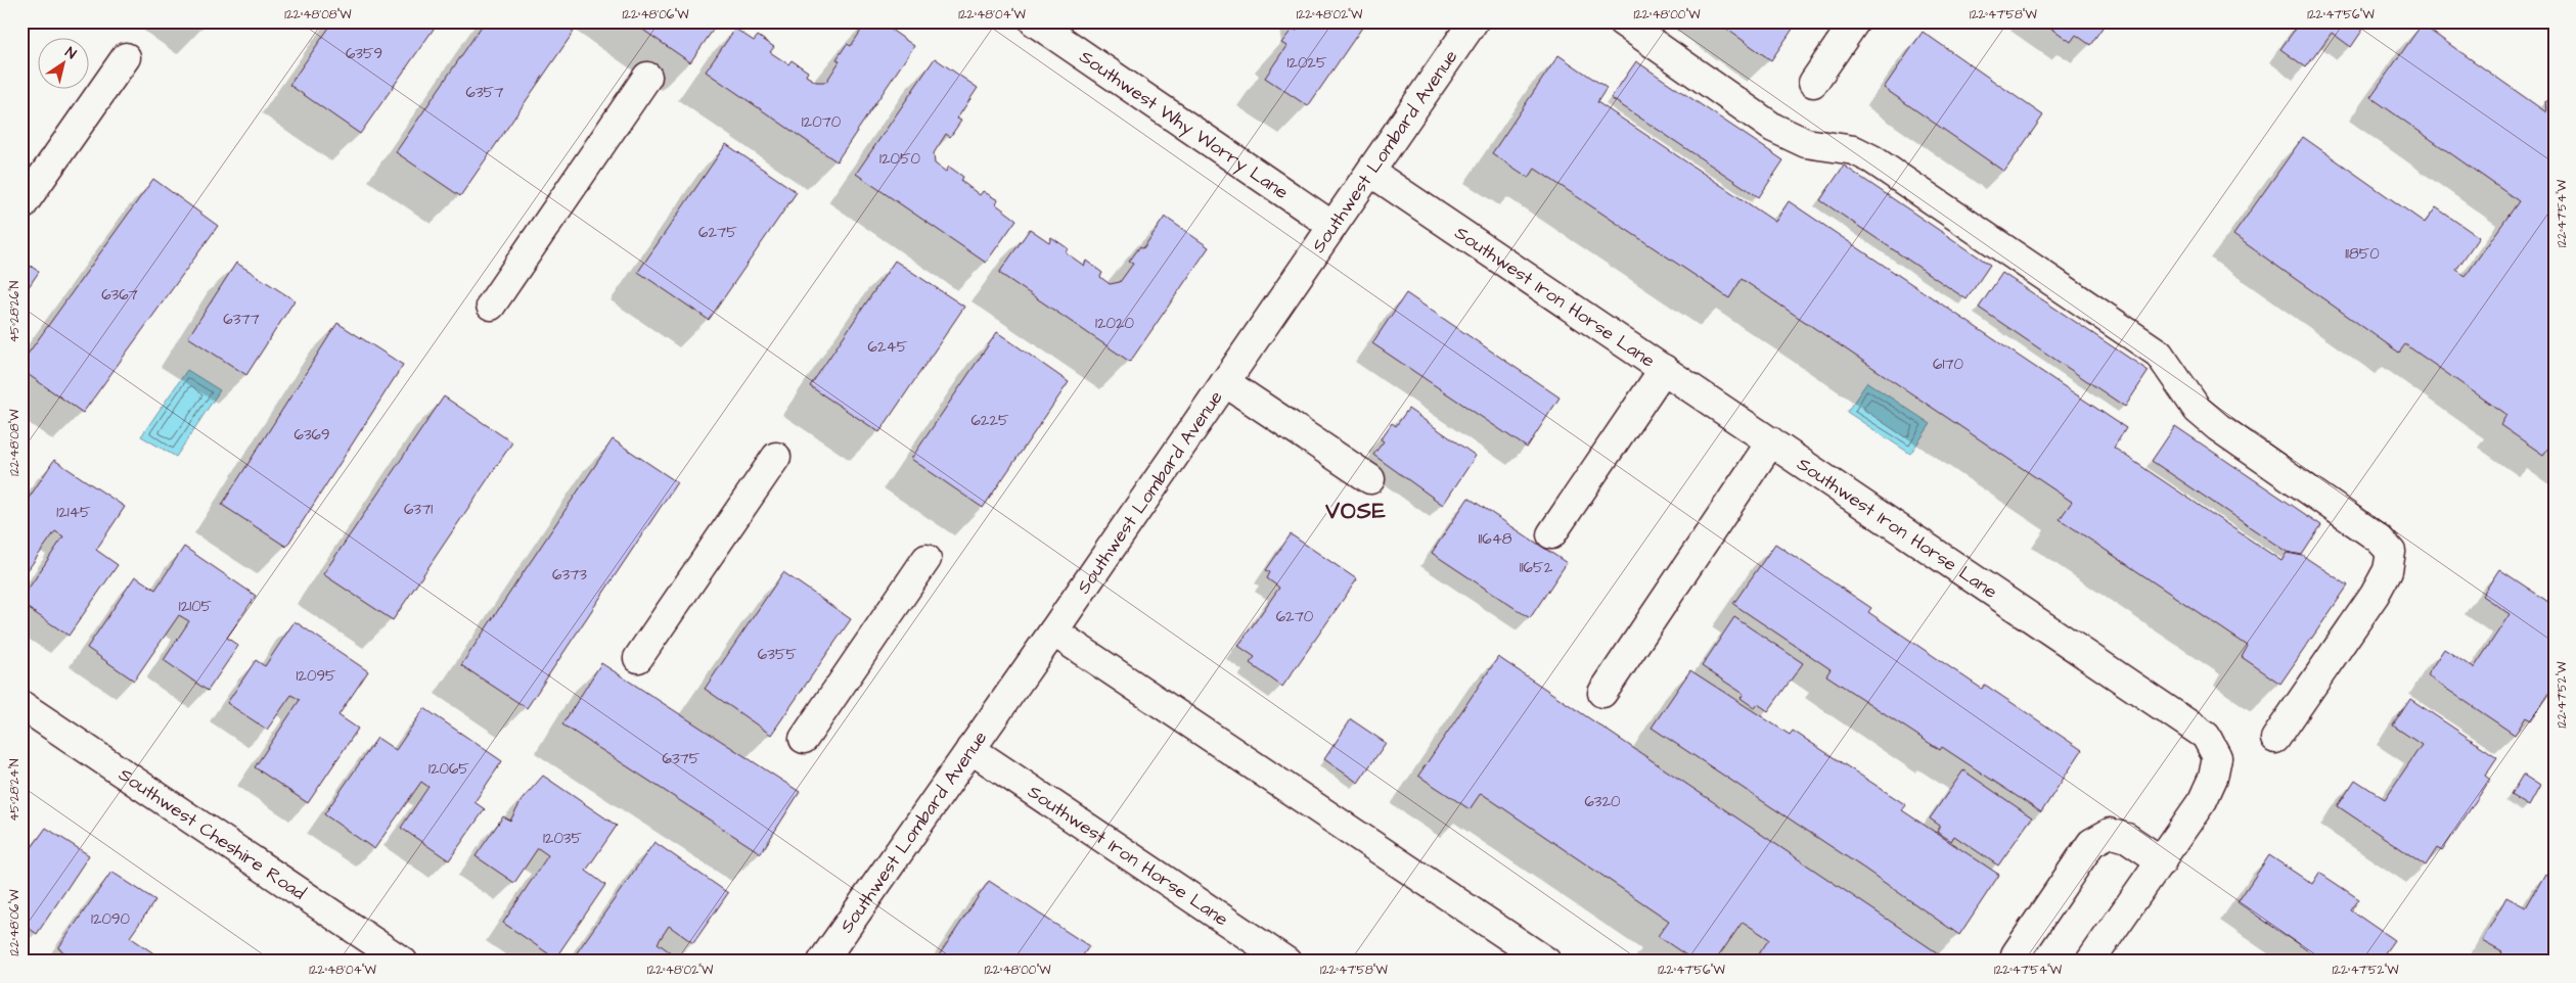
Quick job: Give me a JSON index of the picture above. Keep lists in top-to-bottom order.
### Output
{
  "streets": {
    "street": [
      "Southwest Why Worry Lane",
      "Southwest Lombard Avenue",
      "Southwest Iron Horse Lane",
      "Southwest Cheshire Road"
    ]
  },
  "crossings": [
    ["Southwest Why Worry Lane", "Southwest Lombard Avenue"],
    ["Southwest Lombard Avenue", "Southwest Iron Horse Lane"]
  ],
  "districts": ["VOSE"],
  "house_numbers": [
    "6359",
    "12025",
    "6357",
    "12070",
    "12050",
    "6275",
    "11850",
    "6367",
    "6377",
    "12020",
    "6245",
    "6170",
    "6225",
    "6369",
    "6371",
    "12145",
    "11648",
    "11652",
    "6373",
    "12105",
    "6270",
    "6355",
    "12095",
    "6375",
    "12065",
    "6320",
    "12035",
    "12090"
  ],
  "north": "top right",
  "coordinates": [
    "122°48'08\"W",
    "122°48'06\"W",
    "122°48'04\"W",
    "122°48'02\"W",
    "122°48'00\"W",
    "122°47'58\"W",
    "122°47'56\"W",
    "122°47'54\"W",
    "45°28'26\"N",
    "122°47'52\"W",
    "45°28'24\"N"
  ]
}
